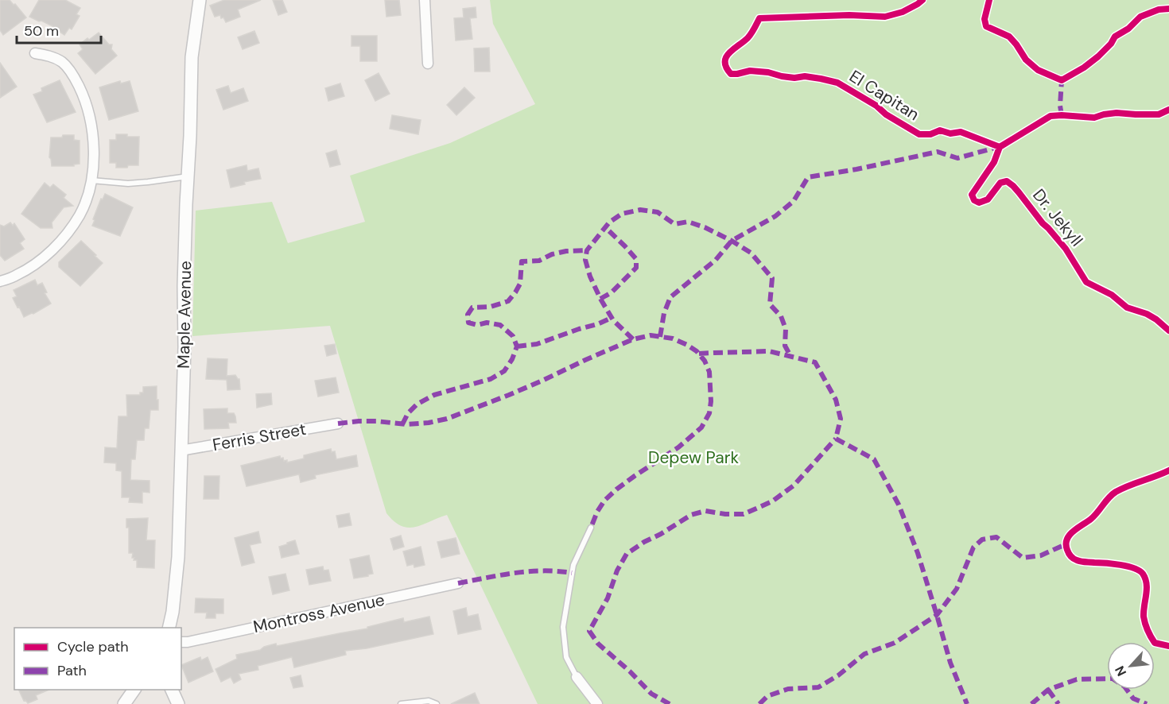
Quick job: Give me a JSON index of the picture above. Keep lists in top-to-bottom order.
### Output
{
  "streets": {
    "street": ["Maple Avenue", "Ferris Street", "Montross Avenue"],
    "cycle path": ["El Capitan", "Dr. Jekyll"]
  },
  "crossings": [
    ["Maple Avenue", "Ferris Street"]
  ],
  "parks": ["Depew Park"],
  "legend": ["Cycle path", "Path"],
  "scale_bar": "50 m",
  "north": "bottom left"
}
